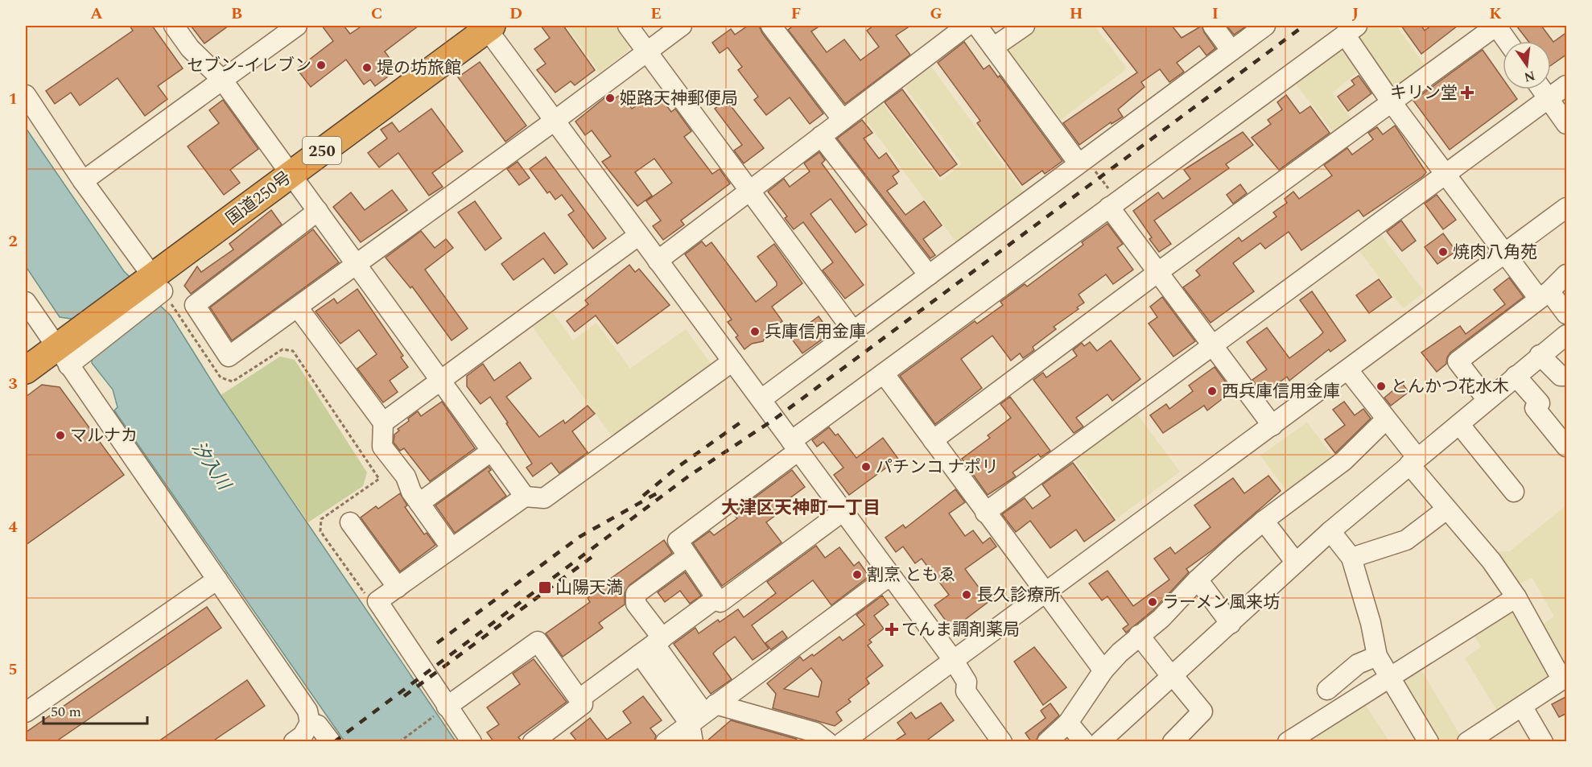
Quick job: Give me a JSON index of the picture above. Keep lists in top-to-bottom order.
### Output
{
  "streets": {
    "highway": ["250", "国道250号"]
  },
  "districts": ["大津区天神町一丁目"],
  "water": ["汐入川"],
  "places": {
    "other": [
      "セブン-イレブン",
      "堤の坊旅館",
      "姫路天神郵便局",
      "焼肉八角苑",
      "兵庫信用金庫",
      "とんかつ花水木",
      "西兵庫信用金庫",
      "マルナカ",
      "パチンコ ナポリ",
      "割烹 ともゑ",
      "長久診療所",
      "ラーメン風来坊"
    ],
    "health": ["キリン堂", "てんま調剤薬局"],
    "transit": ["山陽天満"]
  },
  "scale_bar": "50 m",
  "north": "bottom",
  "grid": {
    "columns": [
      "A",
      "B",
      "C",
      "D",
      "E",
      "F",
      "G",
      "H",
      "I",
      "J",
      "K"
    ],
    "rows": [
      "1",
      "2",
      "3",
      "4",
      "5"
    ]
  }
}
